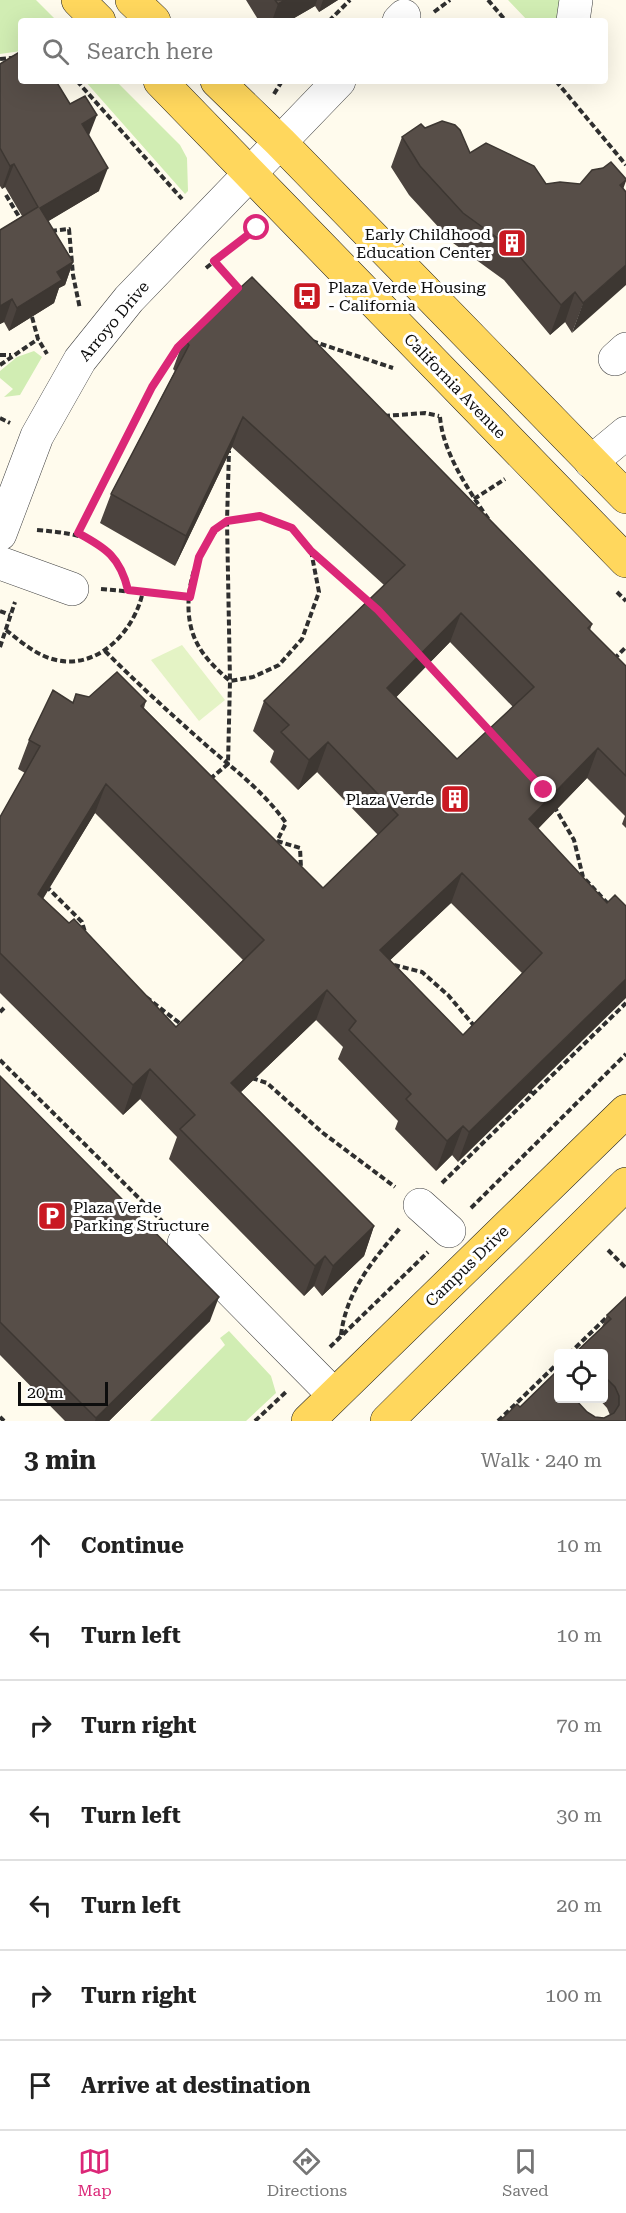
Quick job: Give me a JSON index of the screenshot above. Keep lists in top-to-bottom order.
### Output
{
  "streets": {
    "main road": ["California Avenue", "Campus Drive"],
    "street": ["Arroyo Drive"]
  },
  "crossings": [
    ["Arroyo Drive", "California Avenue"]
  ],
  "places": {
    "building": ["Early Childhood Education Center", "Plaza Verde"],
    "bus stop": ["Plaza Verde Housing - California"],
    "parking": ["Plaza Verde Parking Structure"]
  },
  "scale_bar": "20 m",
  "page": {
    "search": "Search here",
    "scale": "20 m",
    "heading": ["3 min", "Walk · 240 m"],
    "list": [
      ["Continue", "10 m"],
      ["Turn left", "10 m"],
      ["Turn right", "70 m"],
      ["Turn left", "30 m"],
      ["Turn left", "20 m"],
      ["Turn right", "100 m"],
      "Arrive at destination"
    ],
    "nav": ["Map", "Directions", "Saved"]
  }
}
